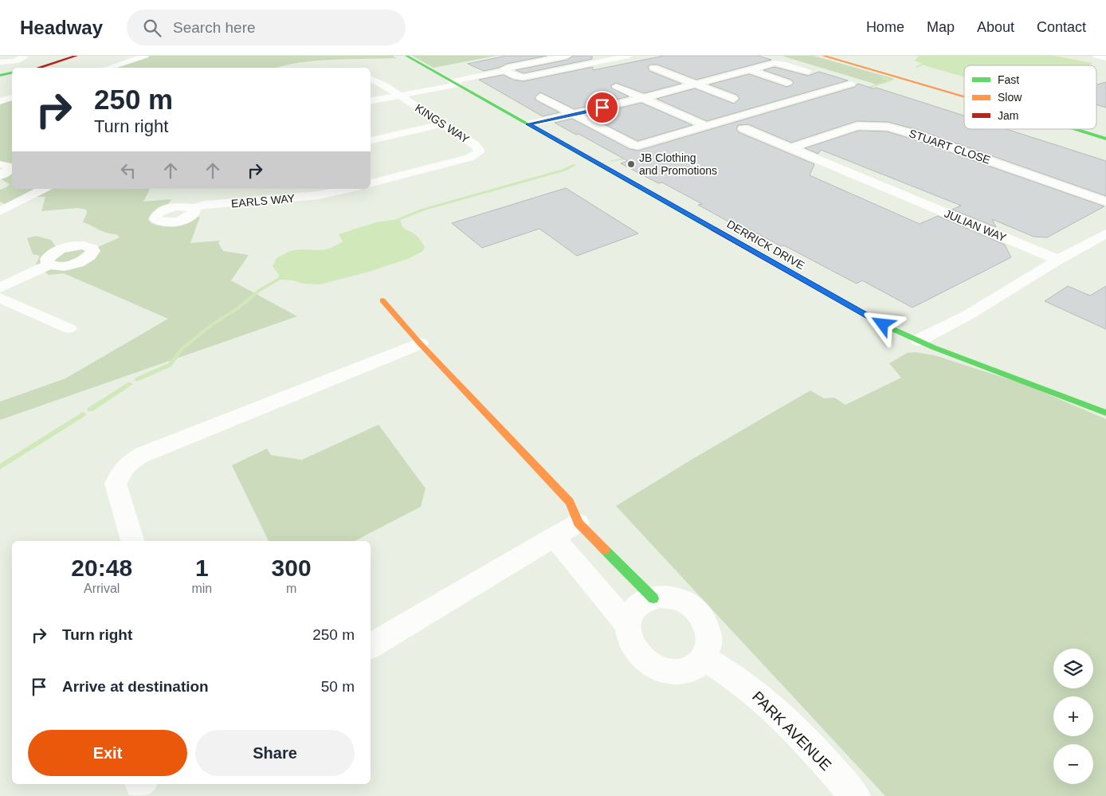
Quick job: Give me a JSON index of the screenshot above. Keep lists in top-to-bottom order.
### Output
{
  "streets": {
    "main road": ["DERRICK DRIVE"],
    "street": [
      "KINGS WAY",
      "STUART CLOSE",
      "EARLS WAY",
      "JULIAN WAY",
      "PARK AVENUE"
    ]
  },
  "crossings": [
    ["STUART CLOSE", "JULIAN WAY"]
  ],
  "places": ["JB Clothing and Promotions"],
  "legend": ["Fast", "Slow", "Jam"],
  "page": {
    "header": "Headway",
    "search": "Search here",
    "nav": [
      "Home",
      "Map",
      "About",
      "Contact"
    ],
    "turn": ["250 m", "Turn right"],
    "eta": [
      "20:48",
      "Arrival",
      "1",
      "min",
      "300",
      "m"
    ],
    "list": [
      {
        "name": "Turn right",
        "value": "250 m"
      },
      {
        "name": "Arrive at destination",
        "value": "50 m"
      }
    ],
    "map_buttons": ["+", "−"],
    "buttons": ["Exit", "Share"]
  }
}
